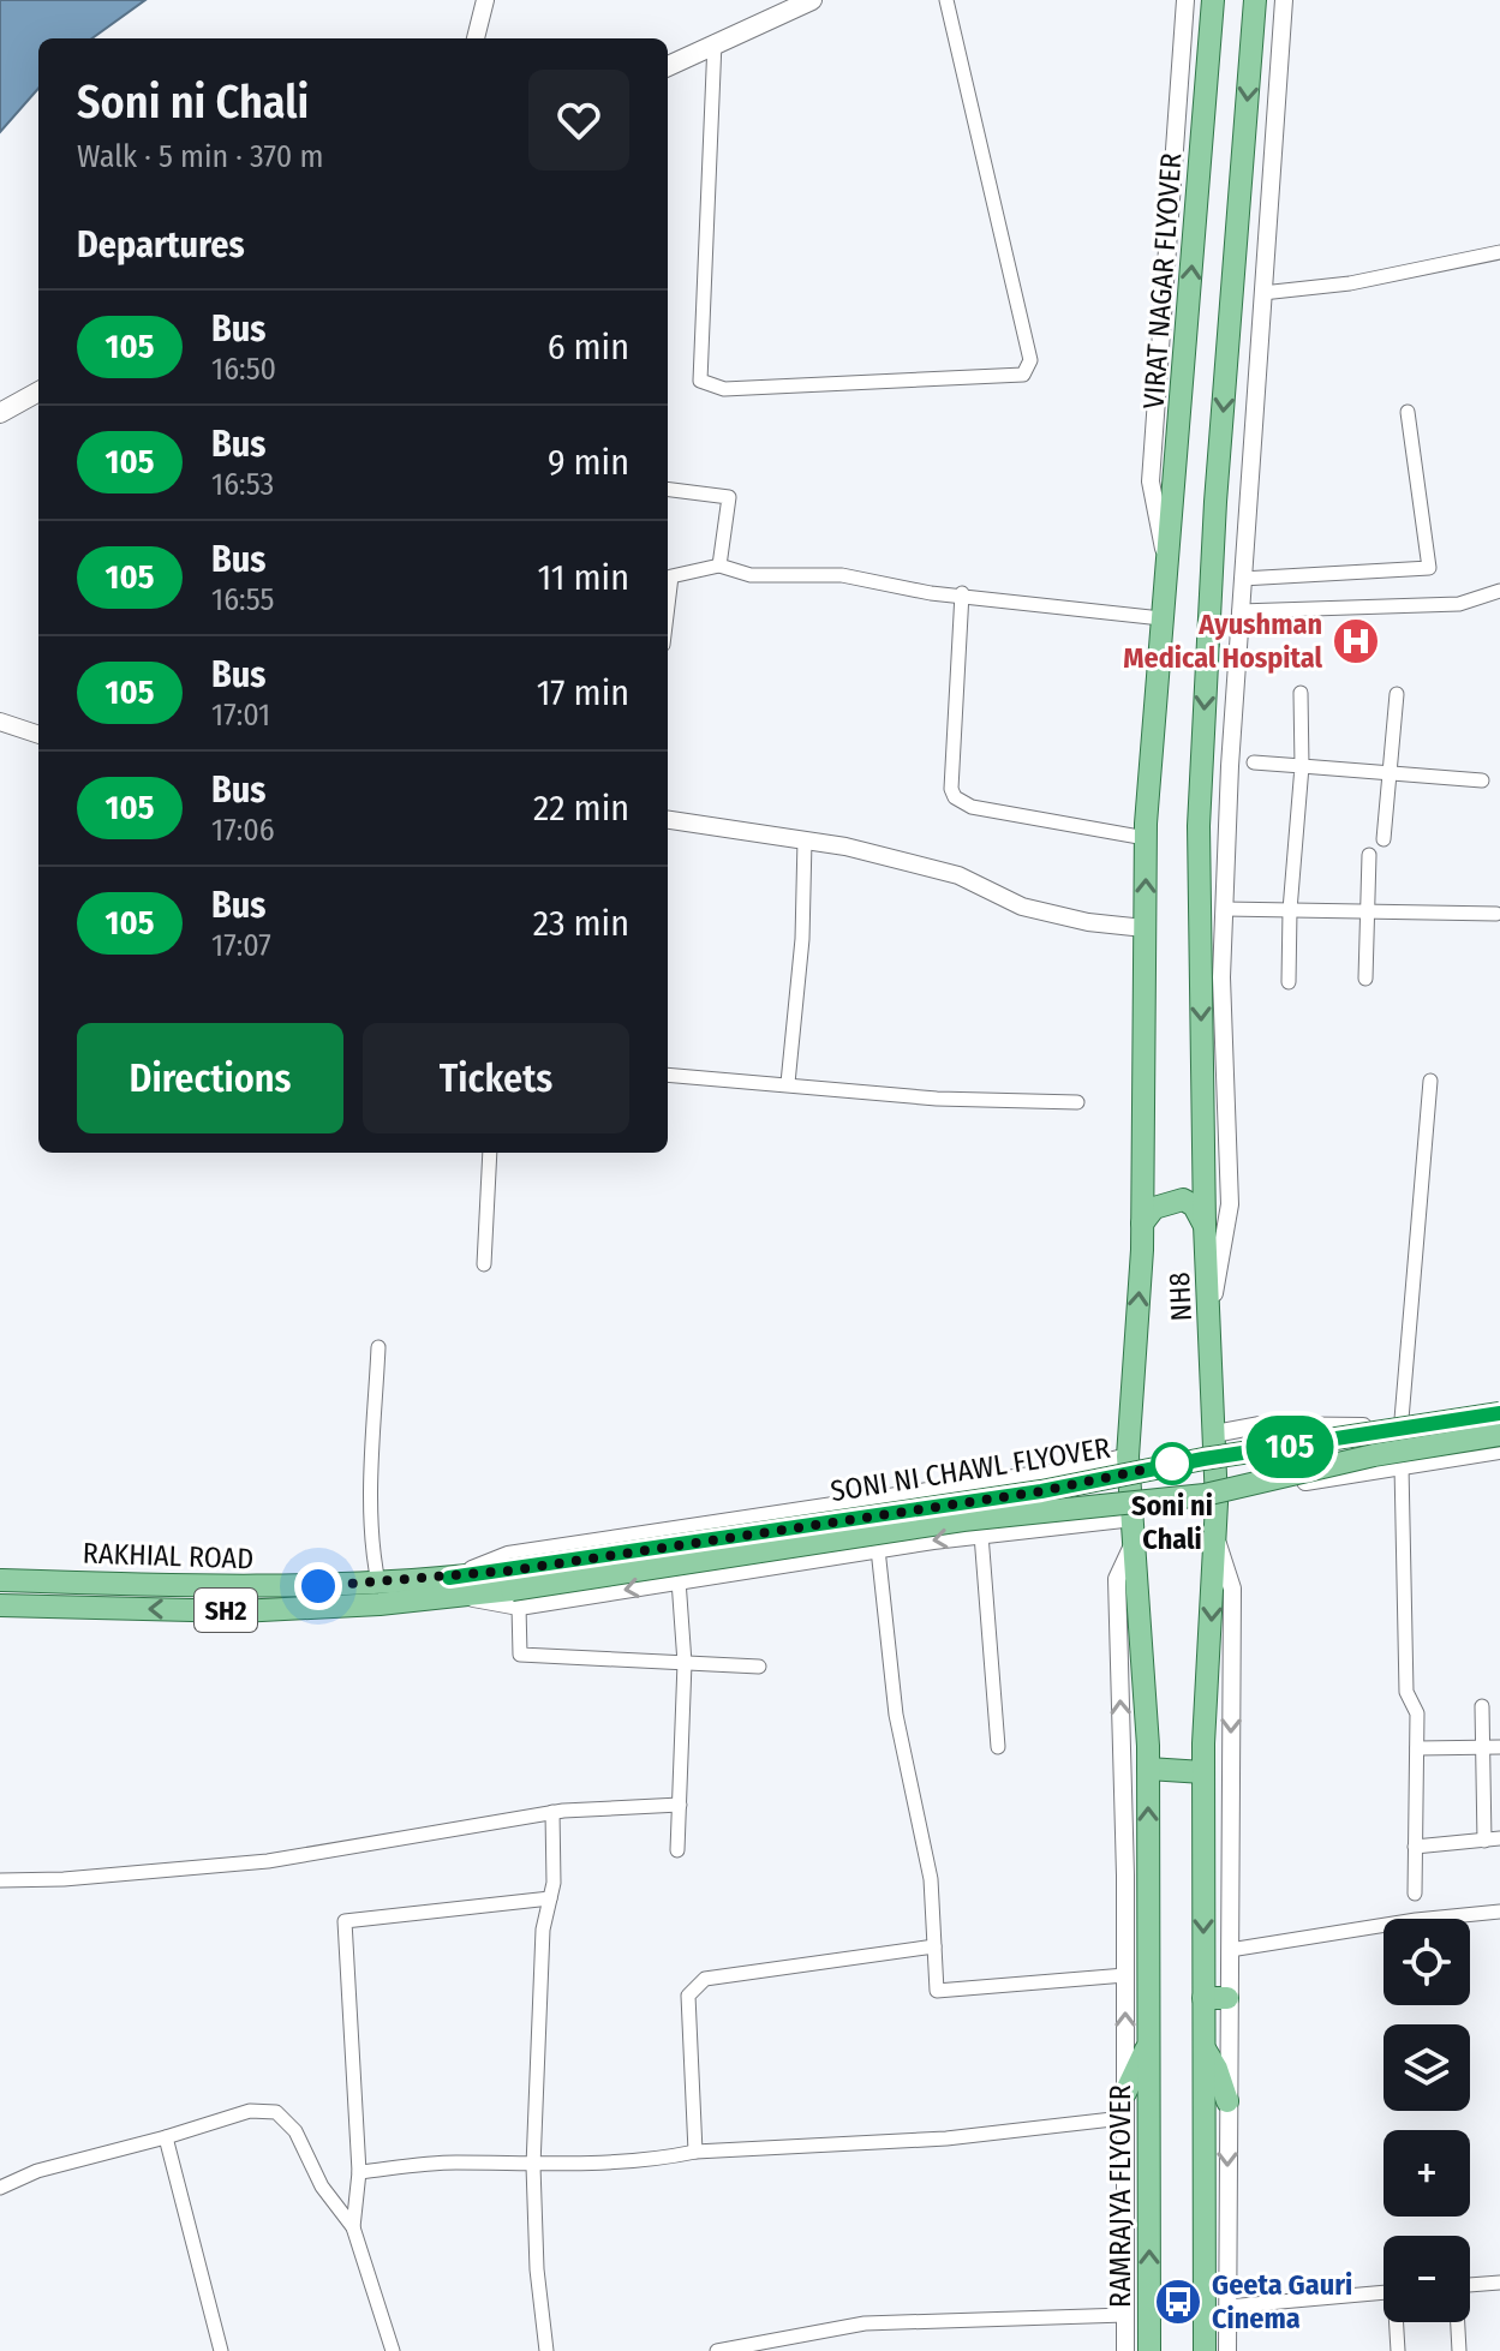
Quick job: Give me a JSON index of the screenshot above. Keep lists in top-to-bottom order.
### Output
{
  "streets": {
    "main road": [
      "VIRAT NAGAR FLYOVER",
      "NH8",
      "SONI NI CHAWL FLYOVER",
      "RAKHIAL ROAD",
      "SH2",
      "RAMRAJYA FLYOVER"
    ]
  },
  "crossings": [
    ["VIRAT NAGAR FLYOVER", "NH8"],
    ["NH8", "RAMRAJYA FLYOVER"],
    ["SONI NI CHAWL FLYOVER", "RAKHIAL ROAD"]
  ],
  "places": {
    "hospital": ["Ayushman Medical Hospital"],
    "other": ["Soni ni Chali"],
    "bus stop": ["Geeta Gauri Cinema"]
  },
  "lines": ["bus line 105"],
  "page": {
    "on_map": "105",
    "heading": [
      ["Soni ni Chali", "Walk · 5 min · 370 m"],
      "Departures"
    ],
    "list": [
      {
        "mark": "105",
        "name": "Bus",
        "note": "16:50",
        "value": "6 min"
      },
      {
        "mark": "105",
        "name": "Bus",
        "note": "16:53",
        "value": "9 min"
      },
      {
        "mark": "105",
        "name": "Bus",
        "note": "16:55",
        "value": "11 min"
      },
      {
        "mark": "105",
        "name": "Bus",
        "note": "17:01",
        "value": "17 min"
      },
      {
        "mark": "105",
        "name": "Bus",
        "note": "17:06",
        "value": "22 min"
      },
      {
        "mark": "105",
        "name": "Bus",
        "note": "17:07",
        "value": "23 min"
      }
    ],
    "buttons": ["Directions", "Tickets"],
    "map_buttons": ["+", "−"]
  }
}
